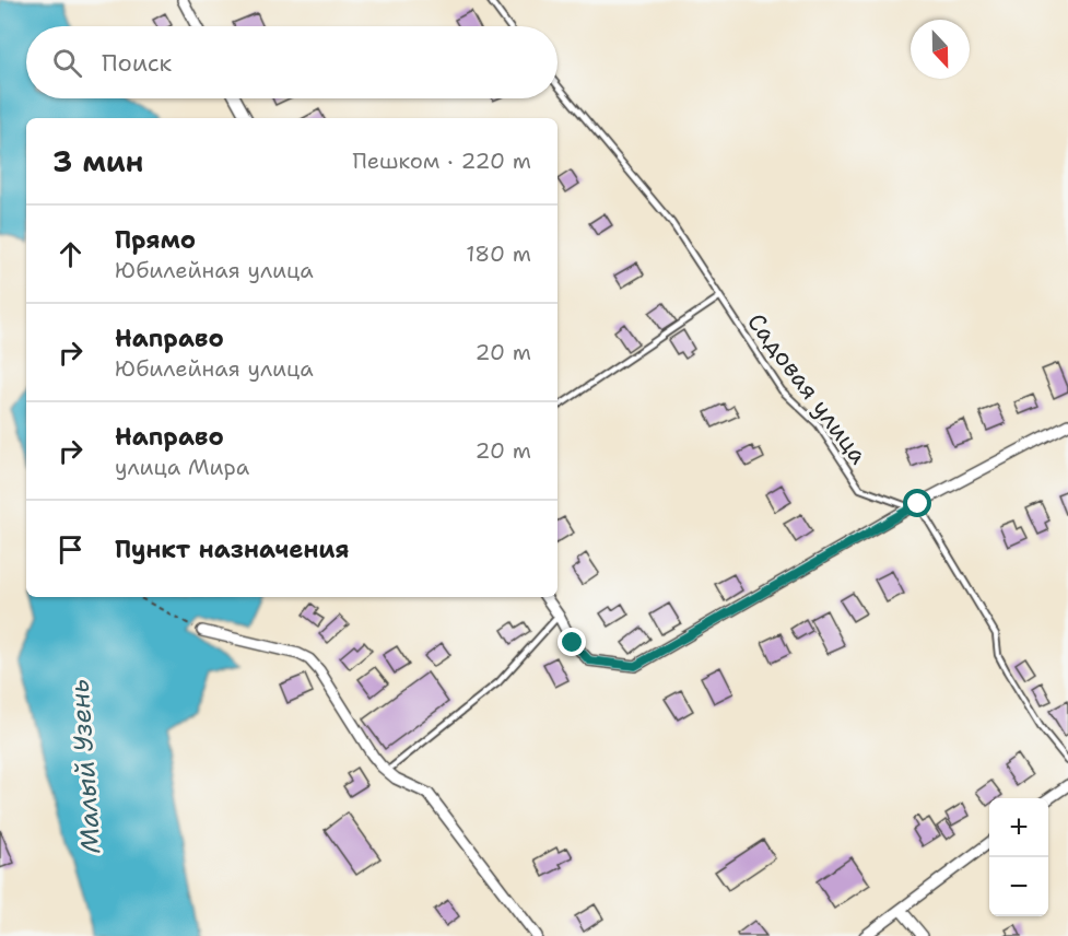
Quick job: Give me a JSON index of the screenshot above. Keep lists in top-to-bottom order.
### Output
{
  "streets": {
    "lane": ["Садовая улица"]
  },
  "water": ["Малый Узень"],
  "north": "bottom",
  "page": {
    "search": "Поиск",
    "heading": ["3 мин", "Пешком · 220 m"],
    "list": [
      ["Прямо", "Юбилейная улица", "180 m"],
      ["Направо", "Юбилейная улица", "20 m"],
      ["Направо", "улица Мира", "20 m"],
      "Пункт назначения"
    ],
    "map_buttons": ["+", "−"]
  }
}
